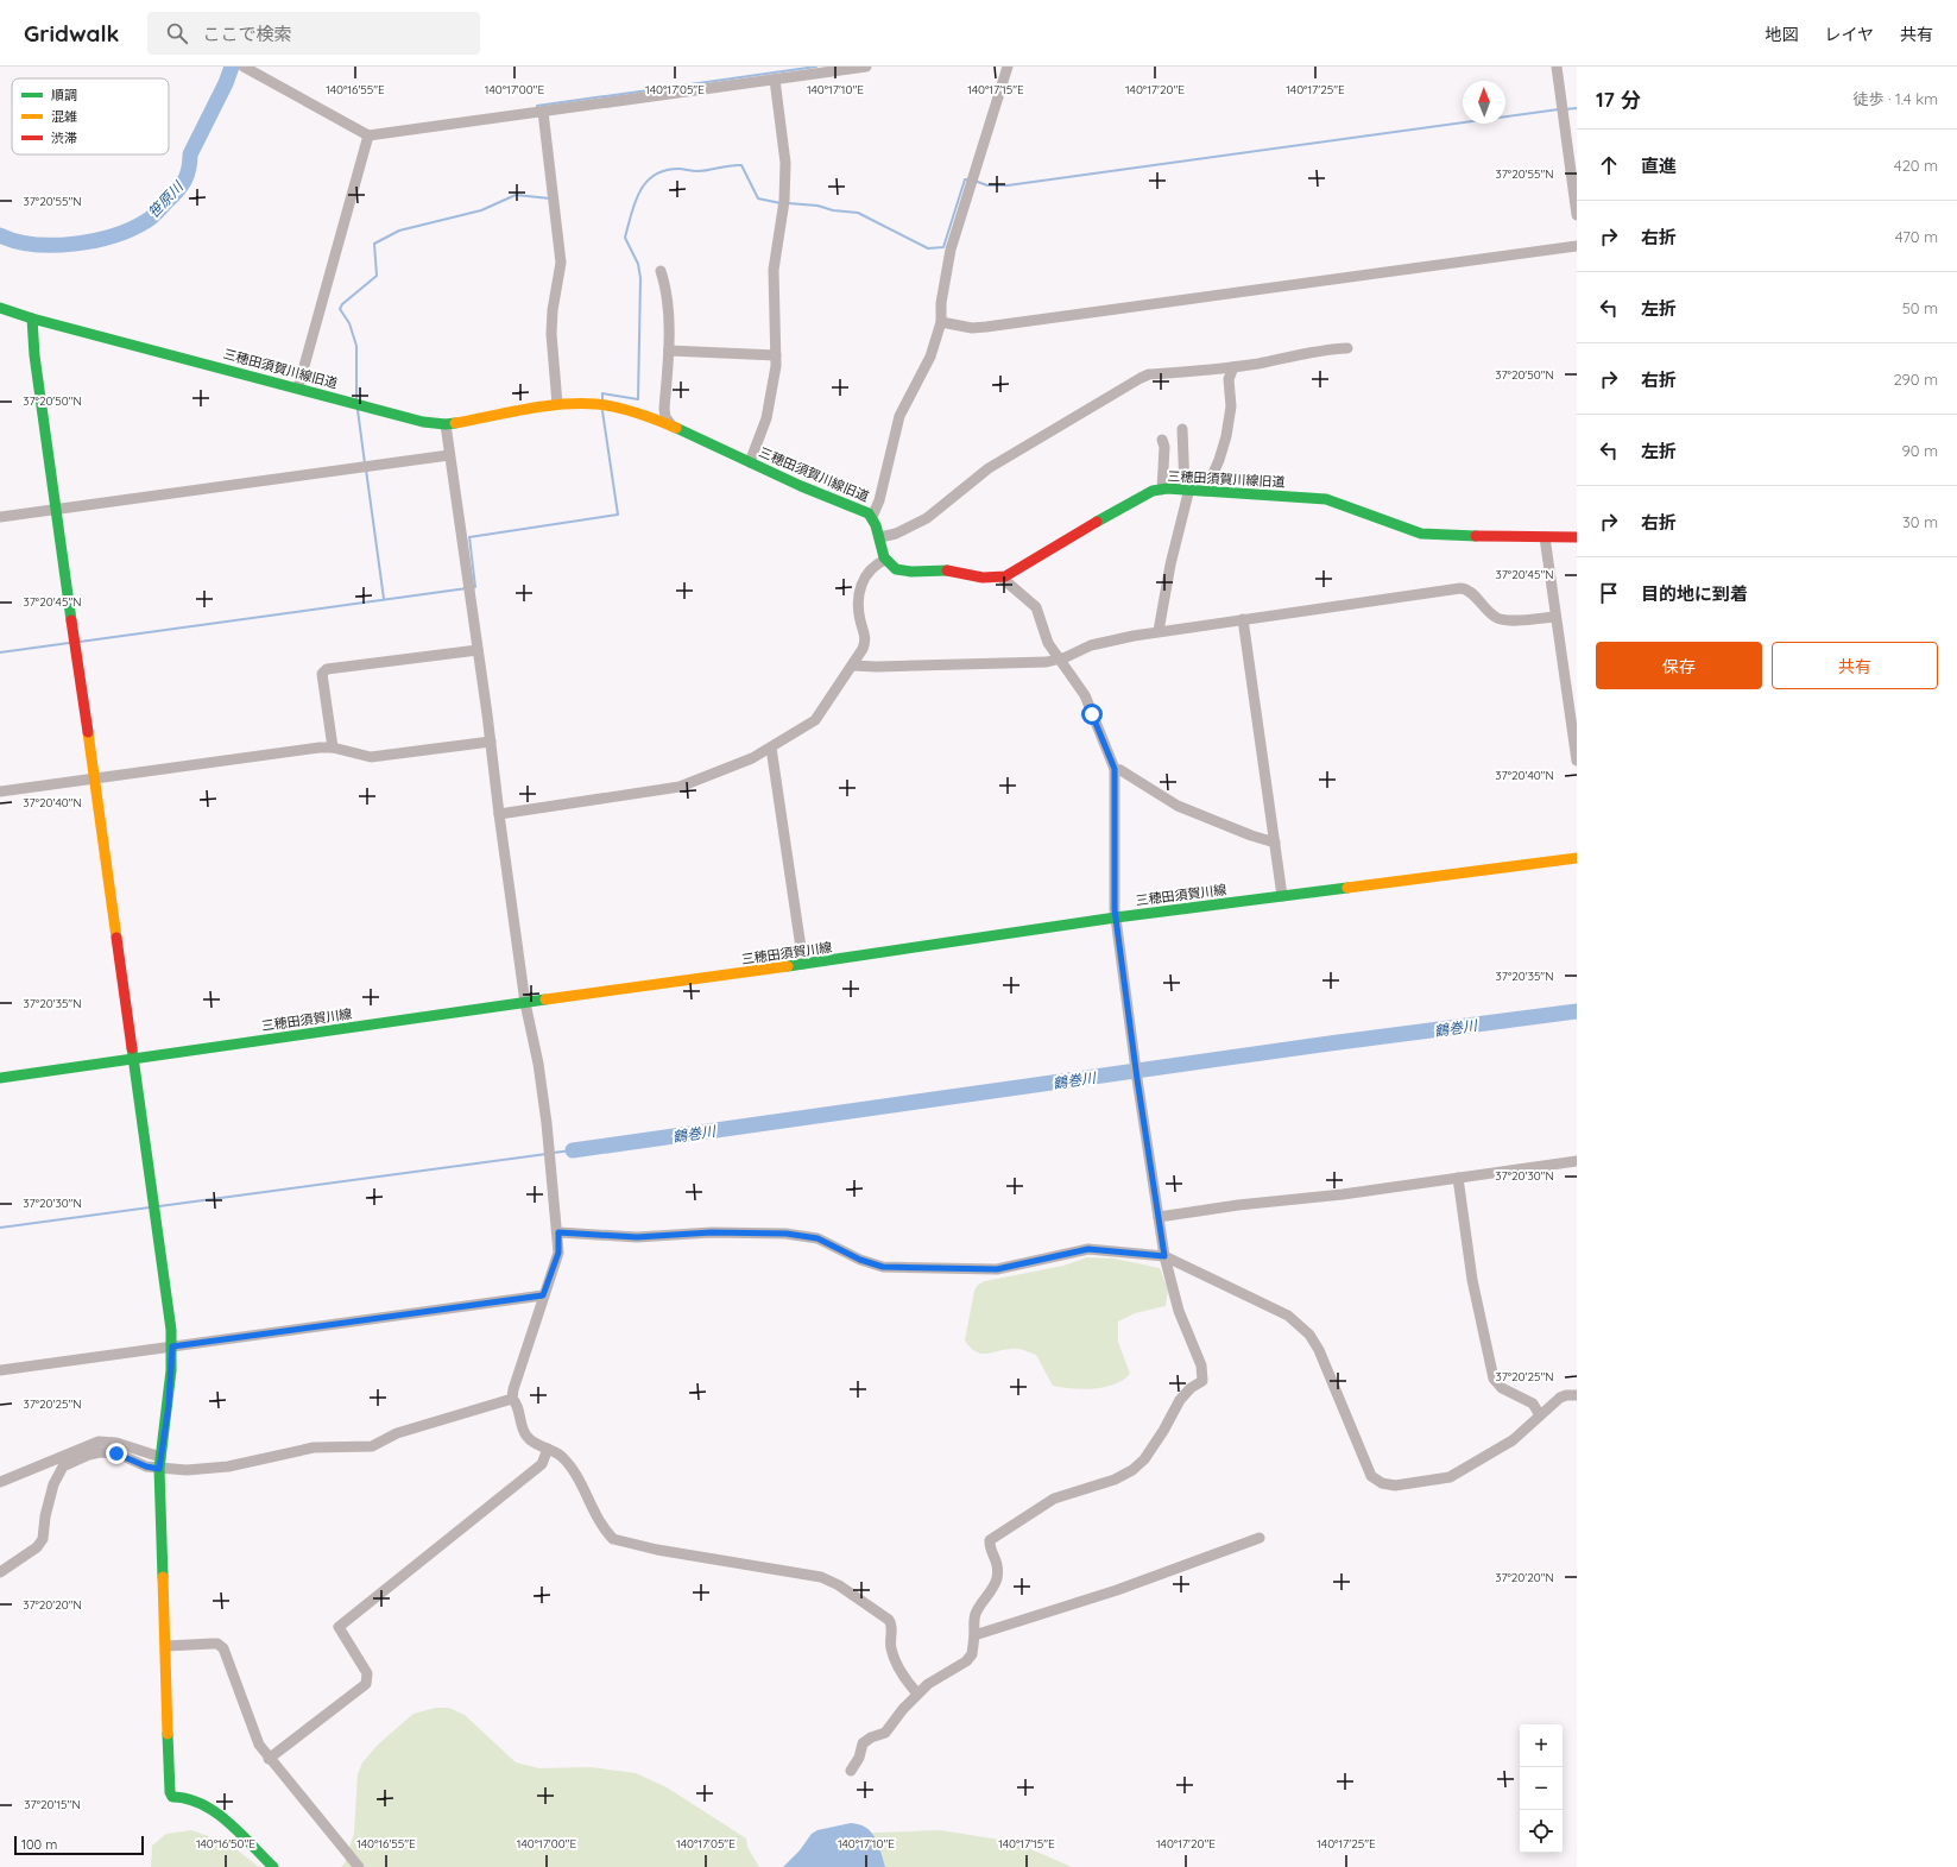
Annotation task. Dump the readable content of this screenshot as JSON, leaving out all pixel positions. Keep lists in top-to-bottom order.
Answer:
{
  "streets": {
    "street": ["三穂田須賀川線旧道", "三穂田須賀川線"]
  },
  "water": ["笹原川", "鶴巻川"],
  "legend": ["順調", "混雑", "渋滞"],
  "scale_bar": "100 m",
  "north": "top",
  "page": {
    "header": "Gridwalk",
    "search": "ここで検索",
    "nav": ["地図", "レイヤ", "共有"],
    "heading": ["17 分", "徒歩 · 1.4 km"],
    "list": [
      ["直進", "420 m"],
      ["右折", "470 m"],
      ["左折", "50 m"],
      ["右折", "290 m"],
      ["左折", "90 m"],
      ["右折", "30 m"],
      "目的地に到着"
    ],
    "buttons": ["保存", "共有"],
    "map_buttons": ["+", "−"],
    "scale": "100 m"
  },
  "coordinates": [
    "140°16'55\"E",
    "140°17'00\"E",
    "140°17'05\"E",
    "140°17'10\"E",
    "140°17'15\"E",
    "140°17'20\"E",
    "140°17'25\"E",
    "37°20'55\"N",
    "37°20'50\"N",
    "37°20'45\"N",
    "37°20'40\"N",
    "37°20'35\"N",
    "37°20'30\"N",
    "37°20'25\"N",
    "37°20'20\"N",
    "37°20'15\"N",
    "140°16'50\"E"
  ]
}
